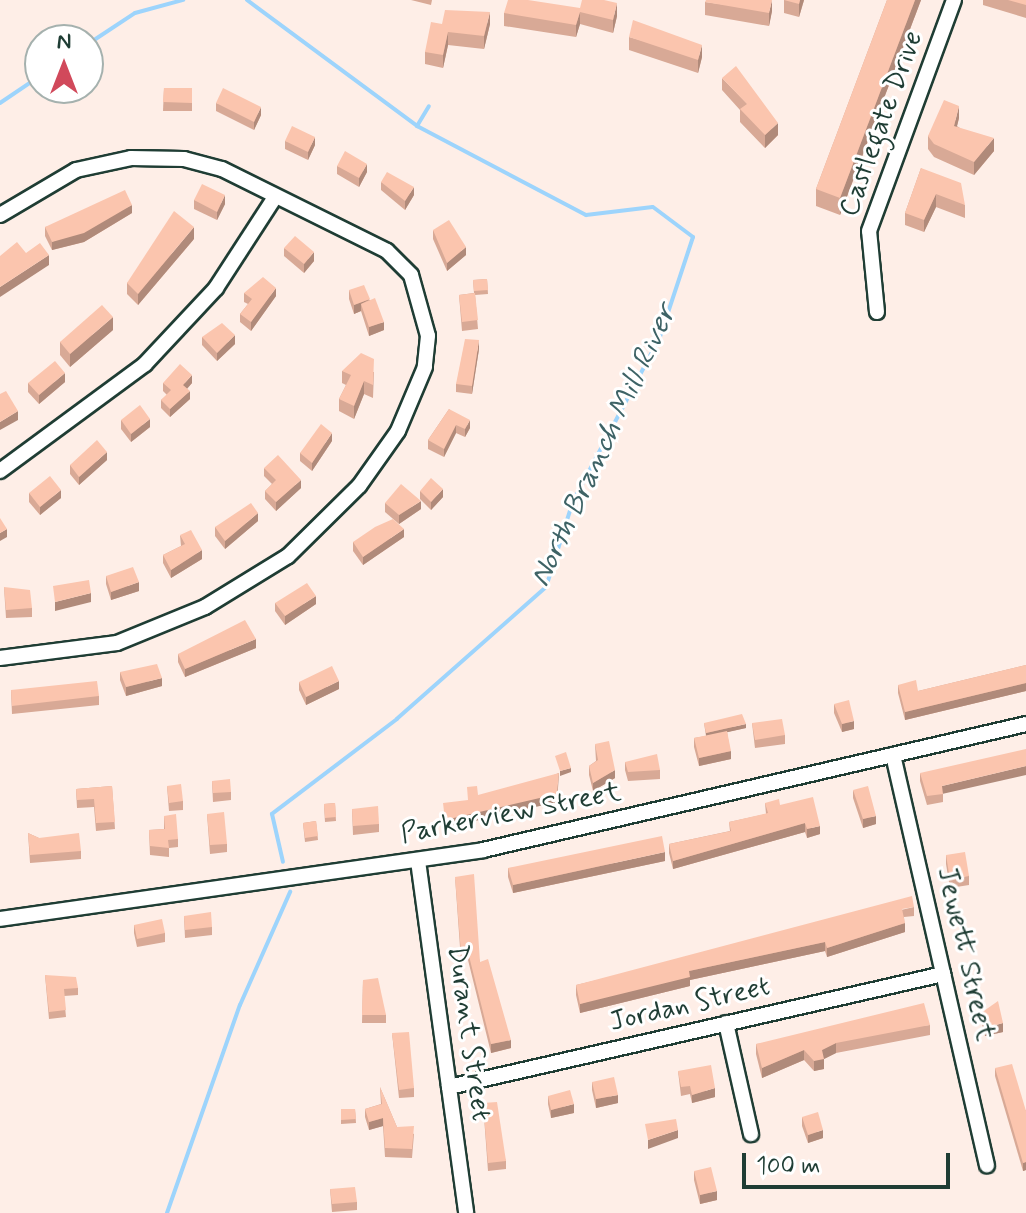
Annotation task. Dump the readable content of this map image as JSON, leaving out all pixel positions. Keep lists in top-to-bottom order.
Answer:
{
  "streets": {
    "street": [
      "Castlegate Drive",
      "Parkerview Street",
      "Jewett Street",
      "Jordan Street",
      "Durant Street"
    ]
  },
  "crossings": [
    ["Parkerview Street", "Jewett Street"],
    ["Parkerview Street", "Durant Street"],
    ["Jewett Street", "Jordan Street"],
    ["Jordan Street", "Durant Street"]
  ],
  "water": ["North Branch Mill River"],
  "scale_bar": "100 m",
  "north": "top"
}
